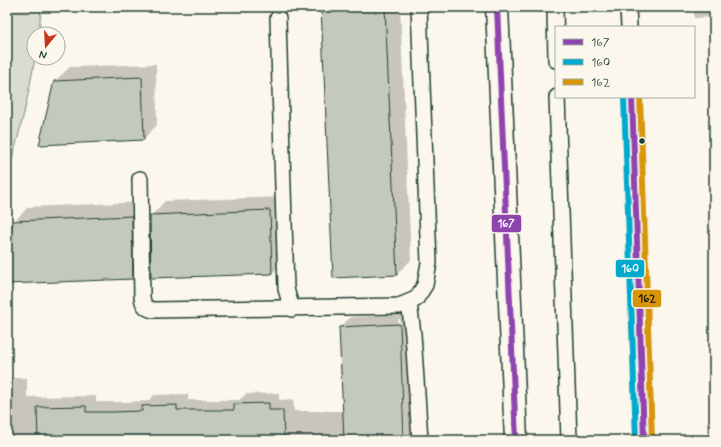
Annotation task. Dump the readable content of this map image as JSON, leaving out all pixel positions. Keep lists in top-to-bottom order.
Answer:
{
  "lines": ["transit line 167", "transit line 160", "transit line 162"],
  "legend": ["167", "160", "162"],
  "north": "bottom"
}
